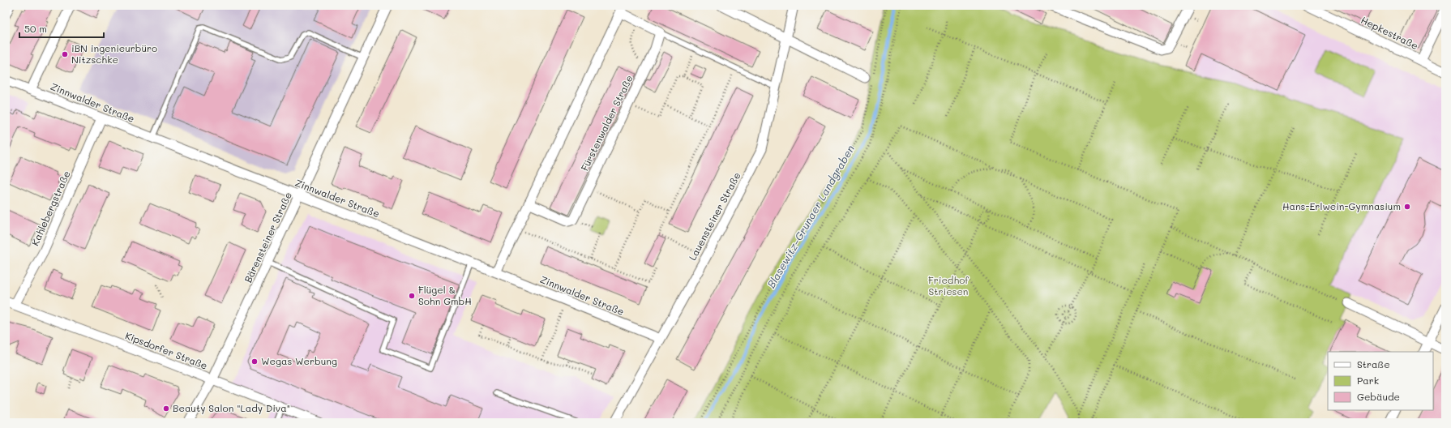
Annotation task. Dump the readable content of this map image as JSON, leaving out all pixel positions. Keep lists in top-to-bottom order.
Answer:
{
  "streets": {
    "street": [
      "Hepkestraße",
      "Zinnwalder Straße",
      "Fürstenwalder Straße",
      "Kahlebergstraße",
      "Lauensteiner Straße",
      "Bärensteiner Straße",
      "Kipsdorfer Straße"
    ]
  },
  "crossings": [
    ["Zinnwalder Straße", "Kahlebergstraße"],
    ["Zinnwalder Straße", "Lauensteiner Straße"],
    ["Zinnwalder Straße", "Bärensteiner Straße"],
    ["Kahlebergstraße", "Kipsdorfer Straße"],
    ["Bärensteiner Straße", "Kipsdorfer Straße"]
  ],
  "water": ["Blasewitz‐Grunaer Landgraben"],
  "parks": ["Friedhof Striesen"],
  "places": [
    "iBN ingenieurbüro Nitzschke",
    "Hans-Erlwein-Gymnasium",
    "Flügel & Sohn GmbH",
    "Wegas Werbung",
    "Beauty Salon \"Lady Diva\""
  ],
  "legend": ["Straße", "Park", "Gebäude"],
  "scale_bar": "50 m"
}
